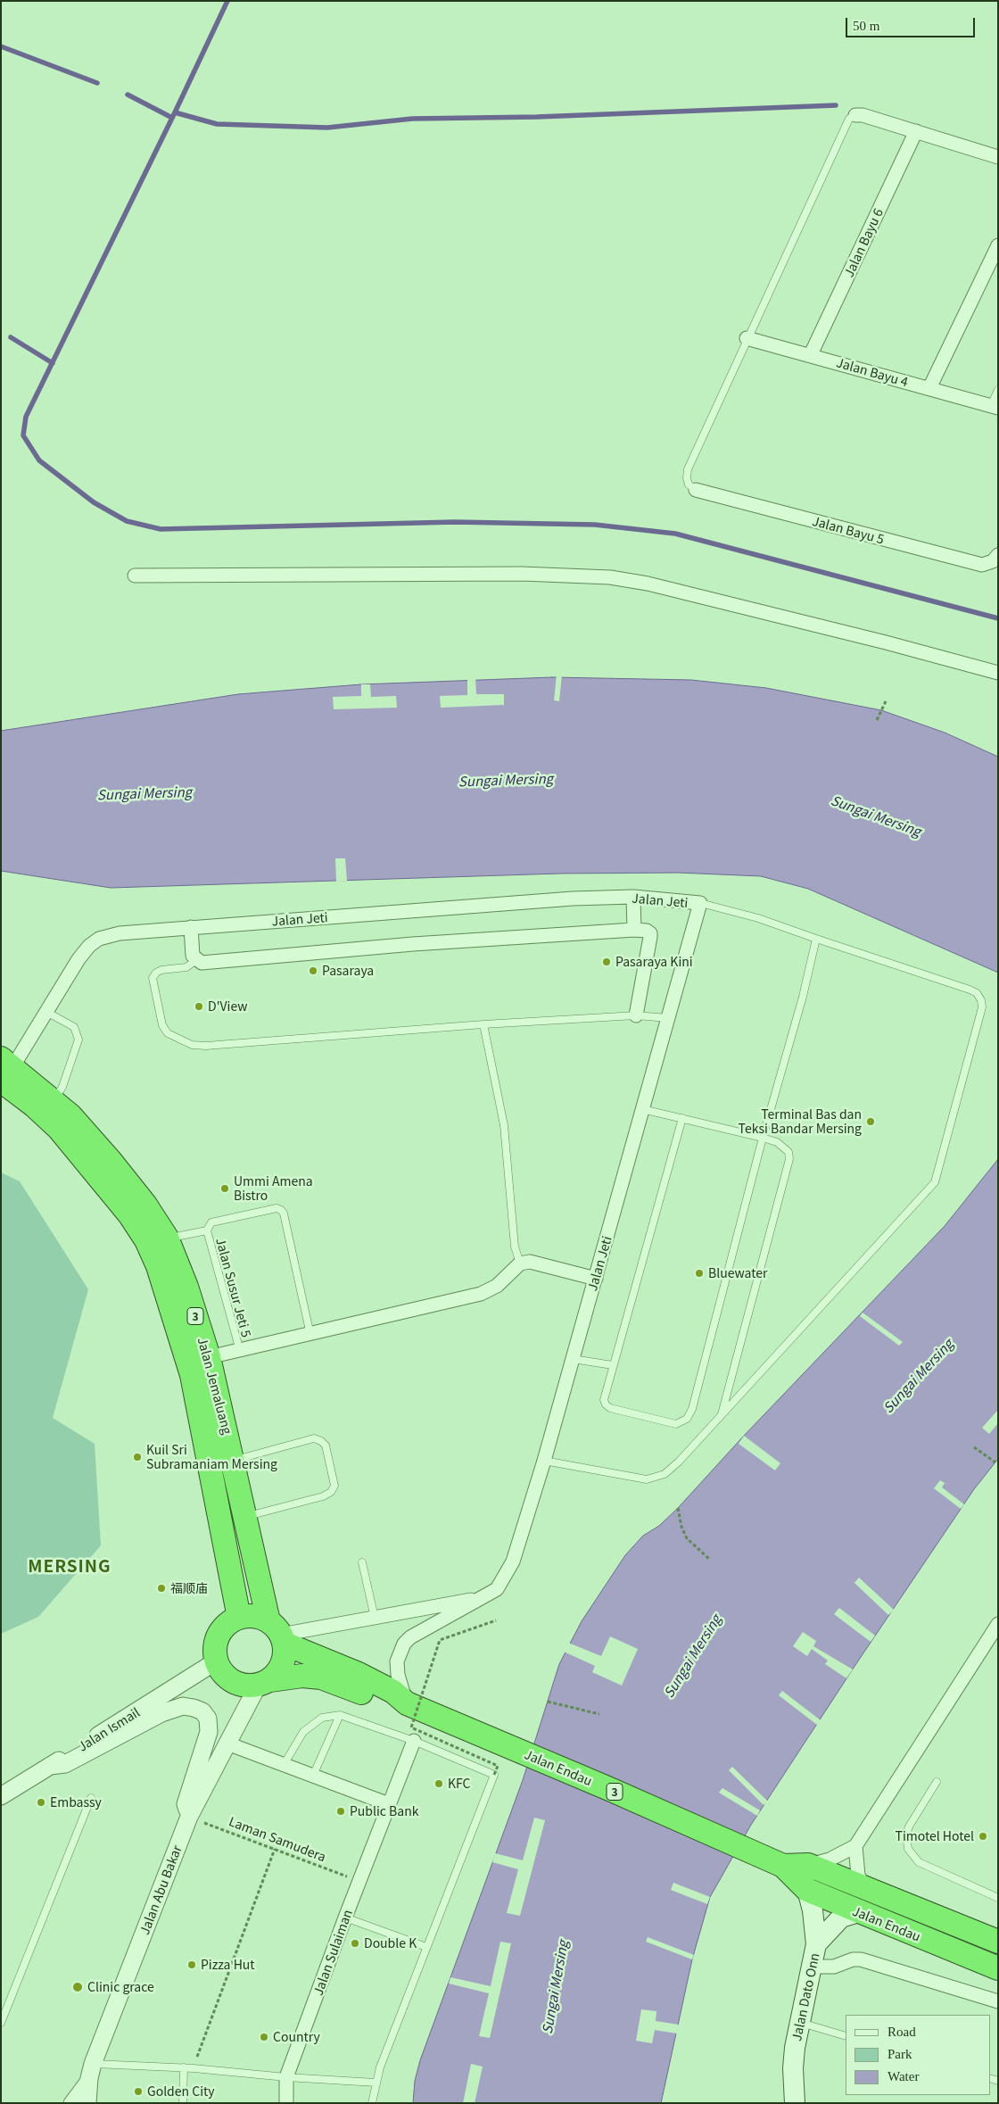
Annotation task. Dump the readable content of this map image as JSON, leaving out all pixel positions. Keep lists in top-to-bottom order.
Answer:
{
  "streets": {
    "highway": ["3", "Jalan Jemaluang", "Jalan Endau"],
    "main road": ["Jalan Dato Onn"],
    "street": [
      "Jalan Bayu 6",
      "Jalan Bayu 4",
      "Jalan Bayu 5",
      "Jalan Jeti",
      "Jalan Ismail",
      "Jalan Abu Bakar",
      "Jalan Sulaiman"
    ],
    "lane": ["Jalan Susur Jeti 5"],
    "path": ["Laman Samudera"]
  },
  "crossings": [
    ["Jalan Bayu 6", "Jalan Bayu 4"],
    ["Jalan Jeti", "Jalan Jemaluang"],
    ["Jalan Jeti", "Jalan Endau"],
    ["3", "Jalan Jemaluang"],
    ["3", "Jalan Ismail"],
    ["3", "Jalan Endau"],
    ["3", "Jalan Abu Bakar"],
    ["Jalan Jemaluang", "Jalan Ismail"],
    ["Jalan Jemaluang", "Jalan Endau"],
    ["Jalan Jemaluang", "Jalan Abu Bakar"],
    ["Jalan Ismail", "Jalan Endau"],
    ["Jalan Ismail", "Jalan Abu Bakar"],
    ["Jalan Endau", "Jalan Abu Bakar"],
    ["Jalan Endau", "Jalan Dato Onn"],
    ["Laman Samudera", "Jalan Abu Bakar"],
    ["Laman Samudera", "Jalan Sulaiman"]
  ],
  "districts": ["MERSING"],
  "water": ["Sungai Mersing"],
  "places": [
    "Pasaraya Kini",
    "Pasaraya",
    "D'View",
    "Terminal Bas dan Teksi Bandar Mersing",
    "Ummi Amena Bistro",
    "Bluewater",
    "Kuil Sri Subramaniam Mersing",
    "福顺庙",
    "KFC",
    "Embassy",
    "Public Bank",
    "Timotel Hotel",
    "Double K",
    "Pizza Hut",
    "Clinic grace",
    "Country",
    "Golden City"
  ],
  "legend": ["Road", "Park", "Water"],
  "scale_bar": "50 m"
}
